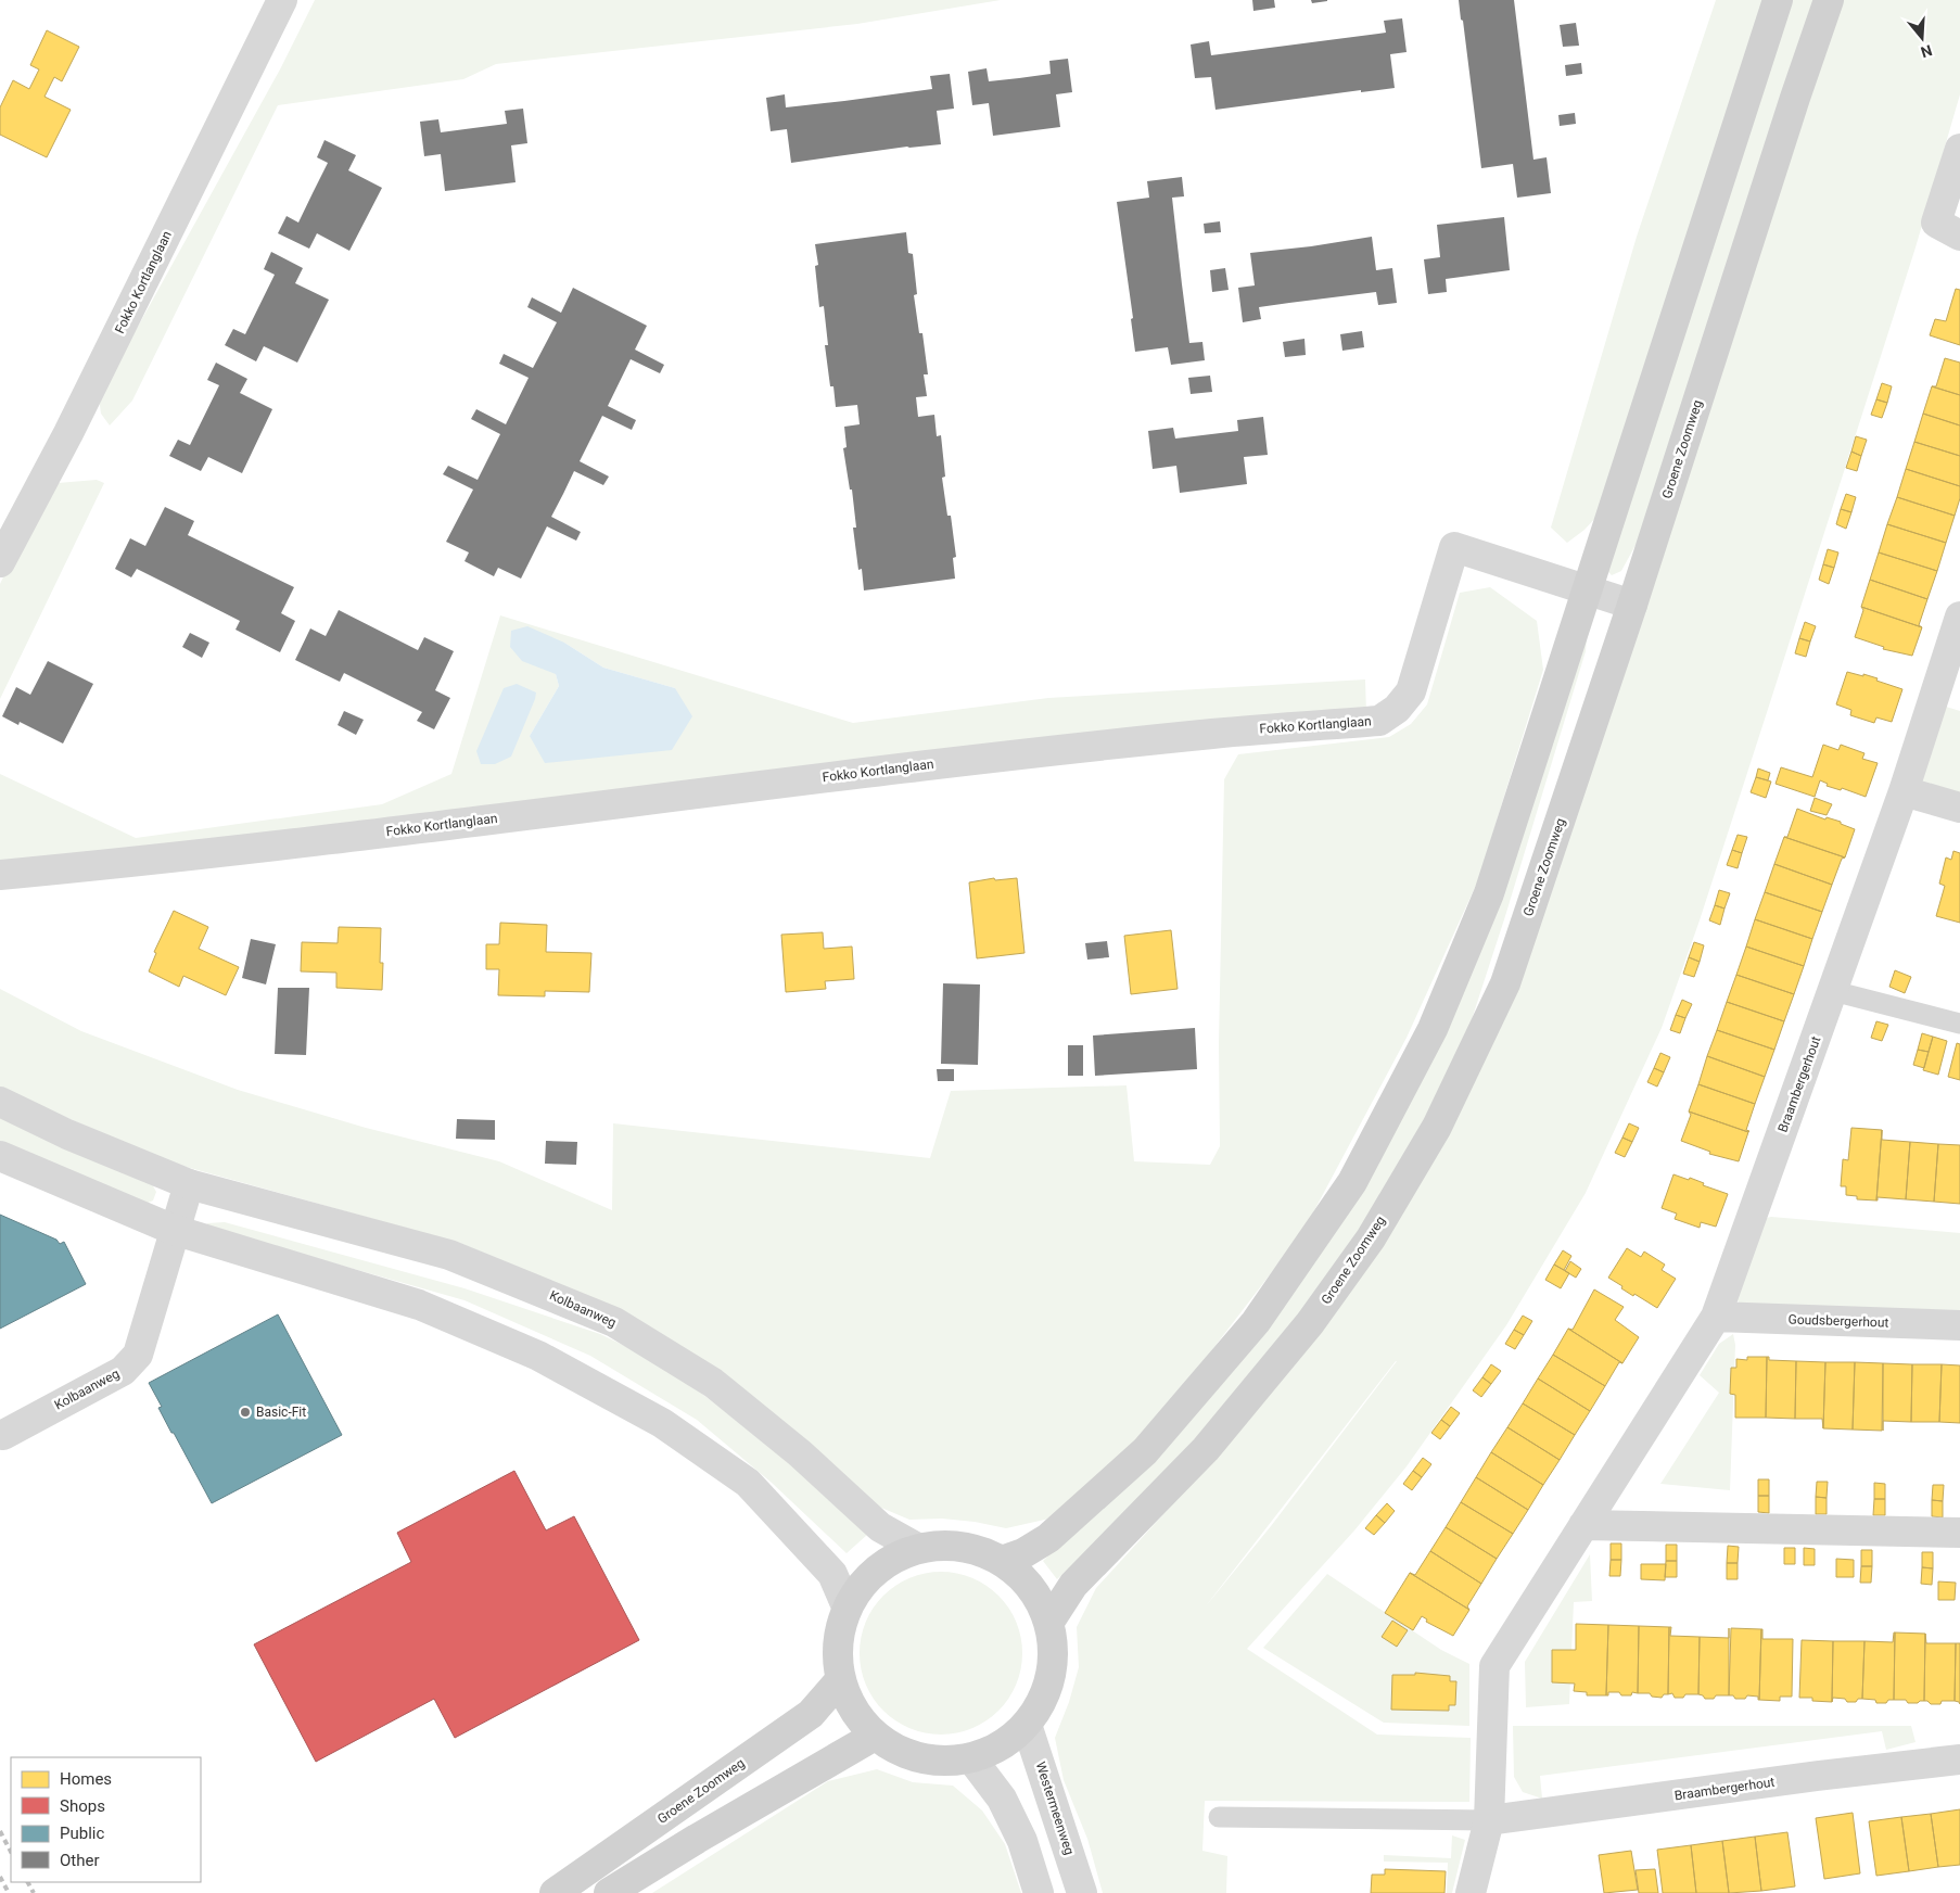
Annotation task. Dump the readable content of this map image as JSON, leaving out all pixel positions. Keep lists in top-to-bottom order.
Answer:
{
  "streets": {
    "main road": ["Groene Zoomweg"],
    "street": [
      "Fokko Kortlanglaan",
      "Braambergerhout",
      "Kolbaanweg",
      "Goudsbergerhout",
      "Westermeenweg"
    ]
  },
  "crossings": [
    ["Fokko Kortlanglaan", "Groene Zoomweg"],
    ["Braambergerhout", "Goudsbergerhout"]
  ],
  "places": ["Basic-Fit"],
  "legend": [
    "Homes",
    "Shops",
    "Public",
    "Other"
  ],
  "north": "bottom"
}
